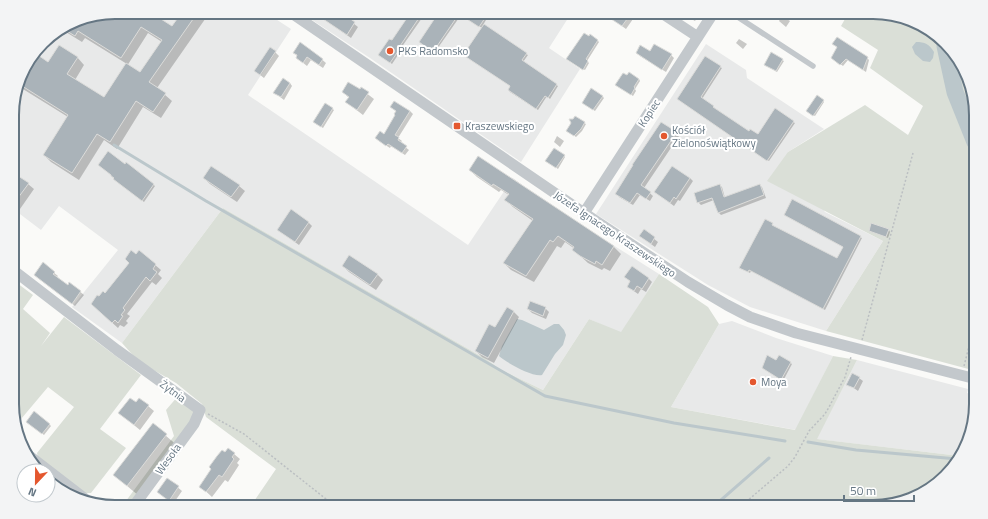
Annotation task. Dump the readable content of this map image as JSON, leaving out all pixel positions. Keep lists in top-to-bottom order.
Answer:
{
  "streets": {
    "street": [
      "Kopiec",
      "Józefa Ignacego Kraszewskiego",
      "Żytnia",
      "Wesoła"
    ]
  },
  "crossings": [
    ["Kopiec", "Józefa Ignacego Kraszewskiego"],
    ["Żytnia", "Wesoła"]
  ],
  "places": {
    "other": ["PKS Radomsko", "Kościół Zielonoświątkowy", "Moya"],
    "transit": ["Kraszewskiego"]
  },
  "scale_bar": "50 m",
  "north": "bottom"
}
